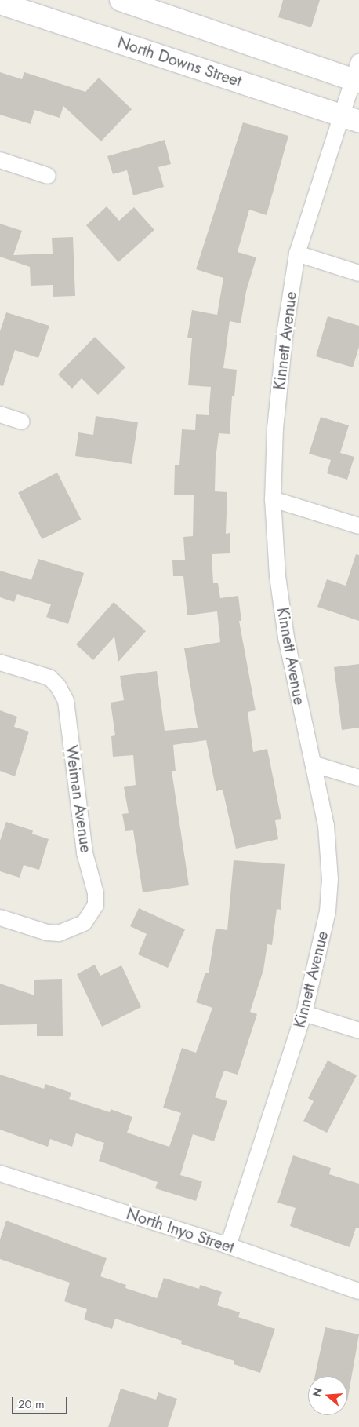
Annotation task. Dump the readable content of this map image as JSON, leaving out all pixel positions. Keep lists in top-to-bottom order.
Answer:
{
  "streets": {
    "street": [
      "North Downs Street",
      "Kinnett Avenue",
      "Weiman Avenue",
      "North Inyo Street"
    ]
  },
  "crossings": [
    ["North Downs Street", "Kinnett Avenue"],
    ["Kinnett Avenue", "North Inyo Street"]
  ],
  "scale_bar": "20 m",
  "north": "left"
}
